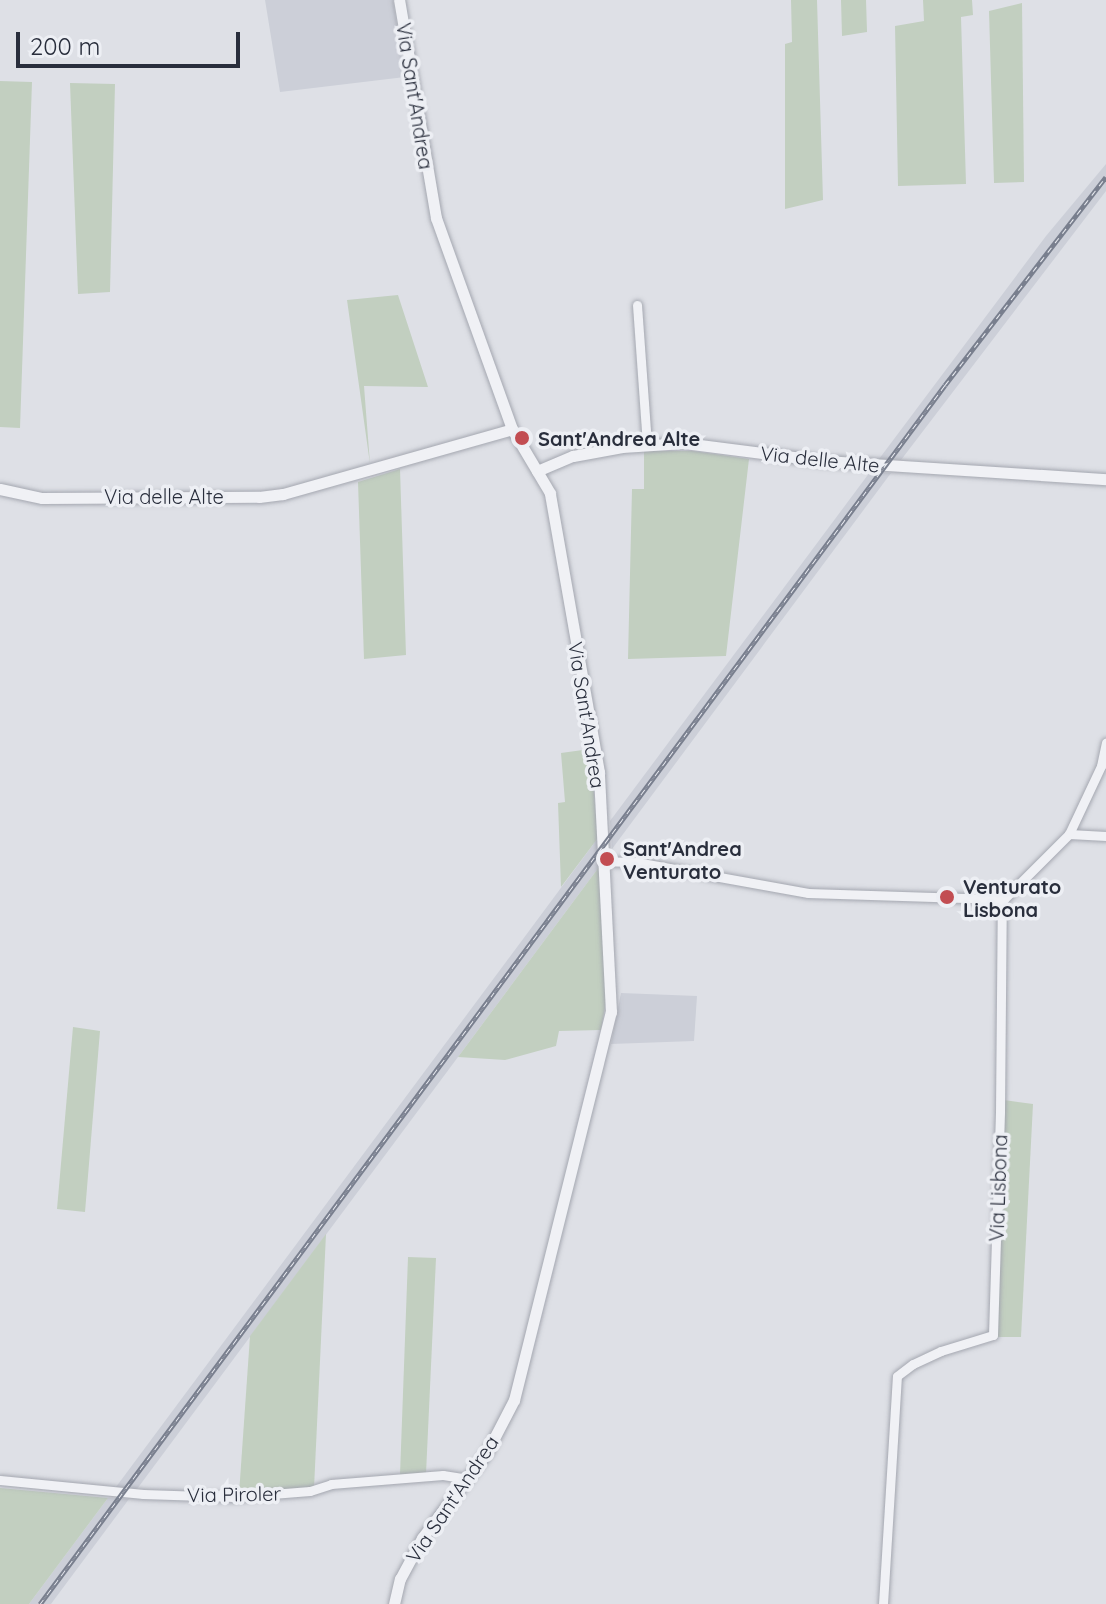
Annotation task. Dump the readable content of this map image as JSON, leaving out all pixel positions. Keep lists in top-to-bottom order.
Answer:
{
  "streets": {
    "street": [
      "Via Sant'Andrea",
      "Via delle Alte",
      "Via Lisbona",
      "Via Piroler"
    ]
  },
  "crossings": [
    ["Via Sant'Andrea", "Via delle Alte"],
    ["Via Sant'Andrea", "Via Piroler"]
  ],
  "places": ["Sant'Andrea Alte", "Sant'Andrea Venturato", "Venturato Lisbona"],
  "scale_bar": "200 m"
}
